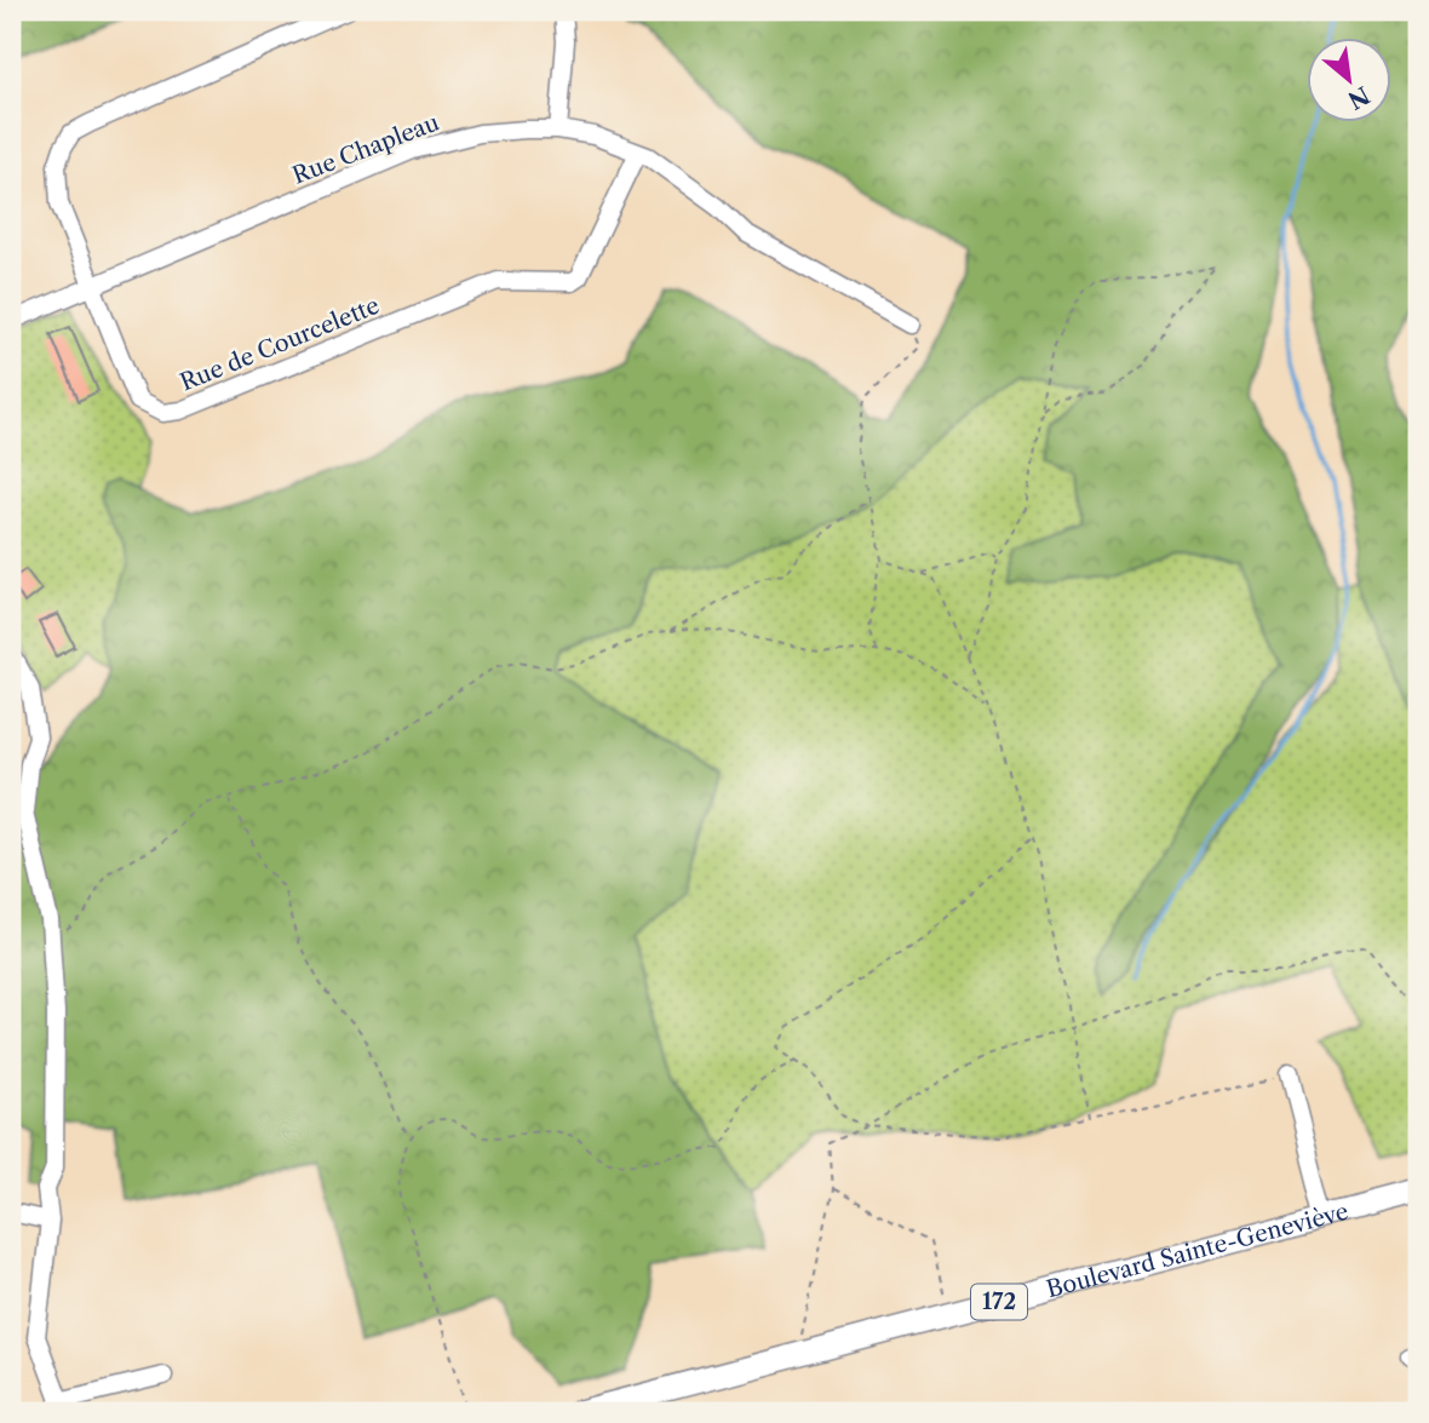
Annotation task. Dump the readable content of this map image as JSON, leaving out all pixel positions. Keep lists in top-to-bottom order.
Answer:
{
  "streets": {
    "main road": ["Boulevard Sainte-Geneviève", "172"],
    "street": ["Rue Chapleau", "Rue de Courcelette"]
  },
  "crossings": [
    ["Rue Chapleau", "Rue de Courcelette"]
  ],
  "north": "bottom right"
}
